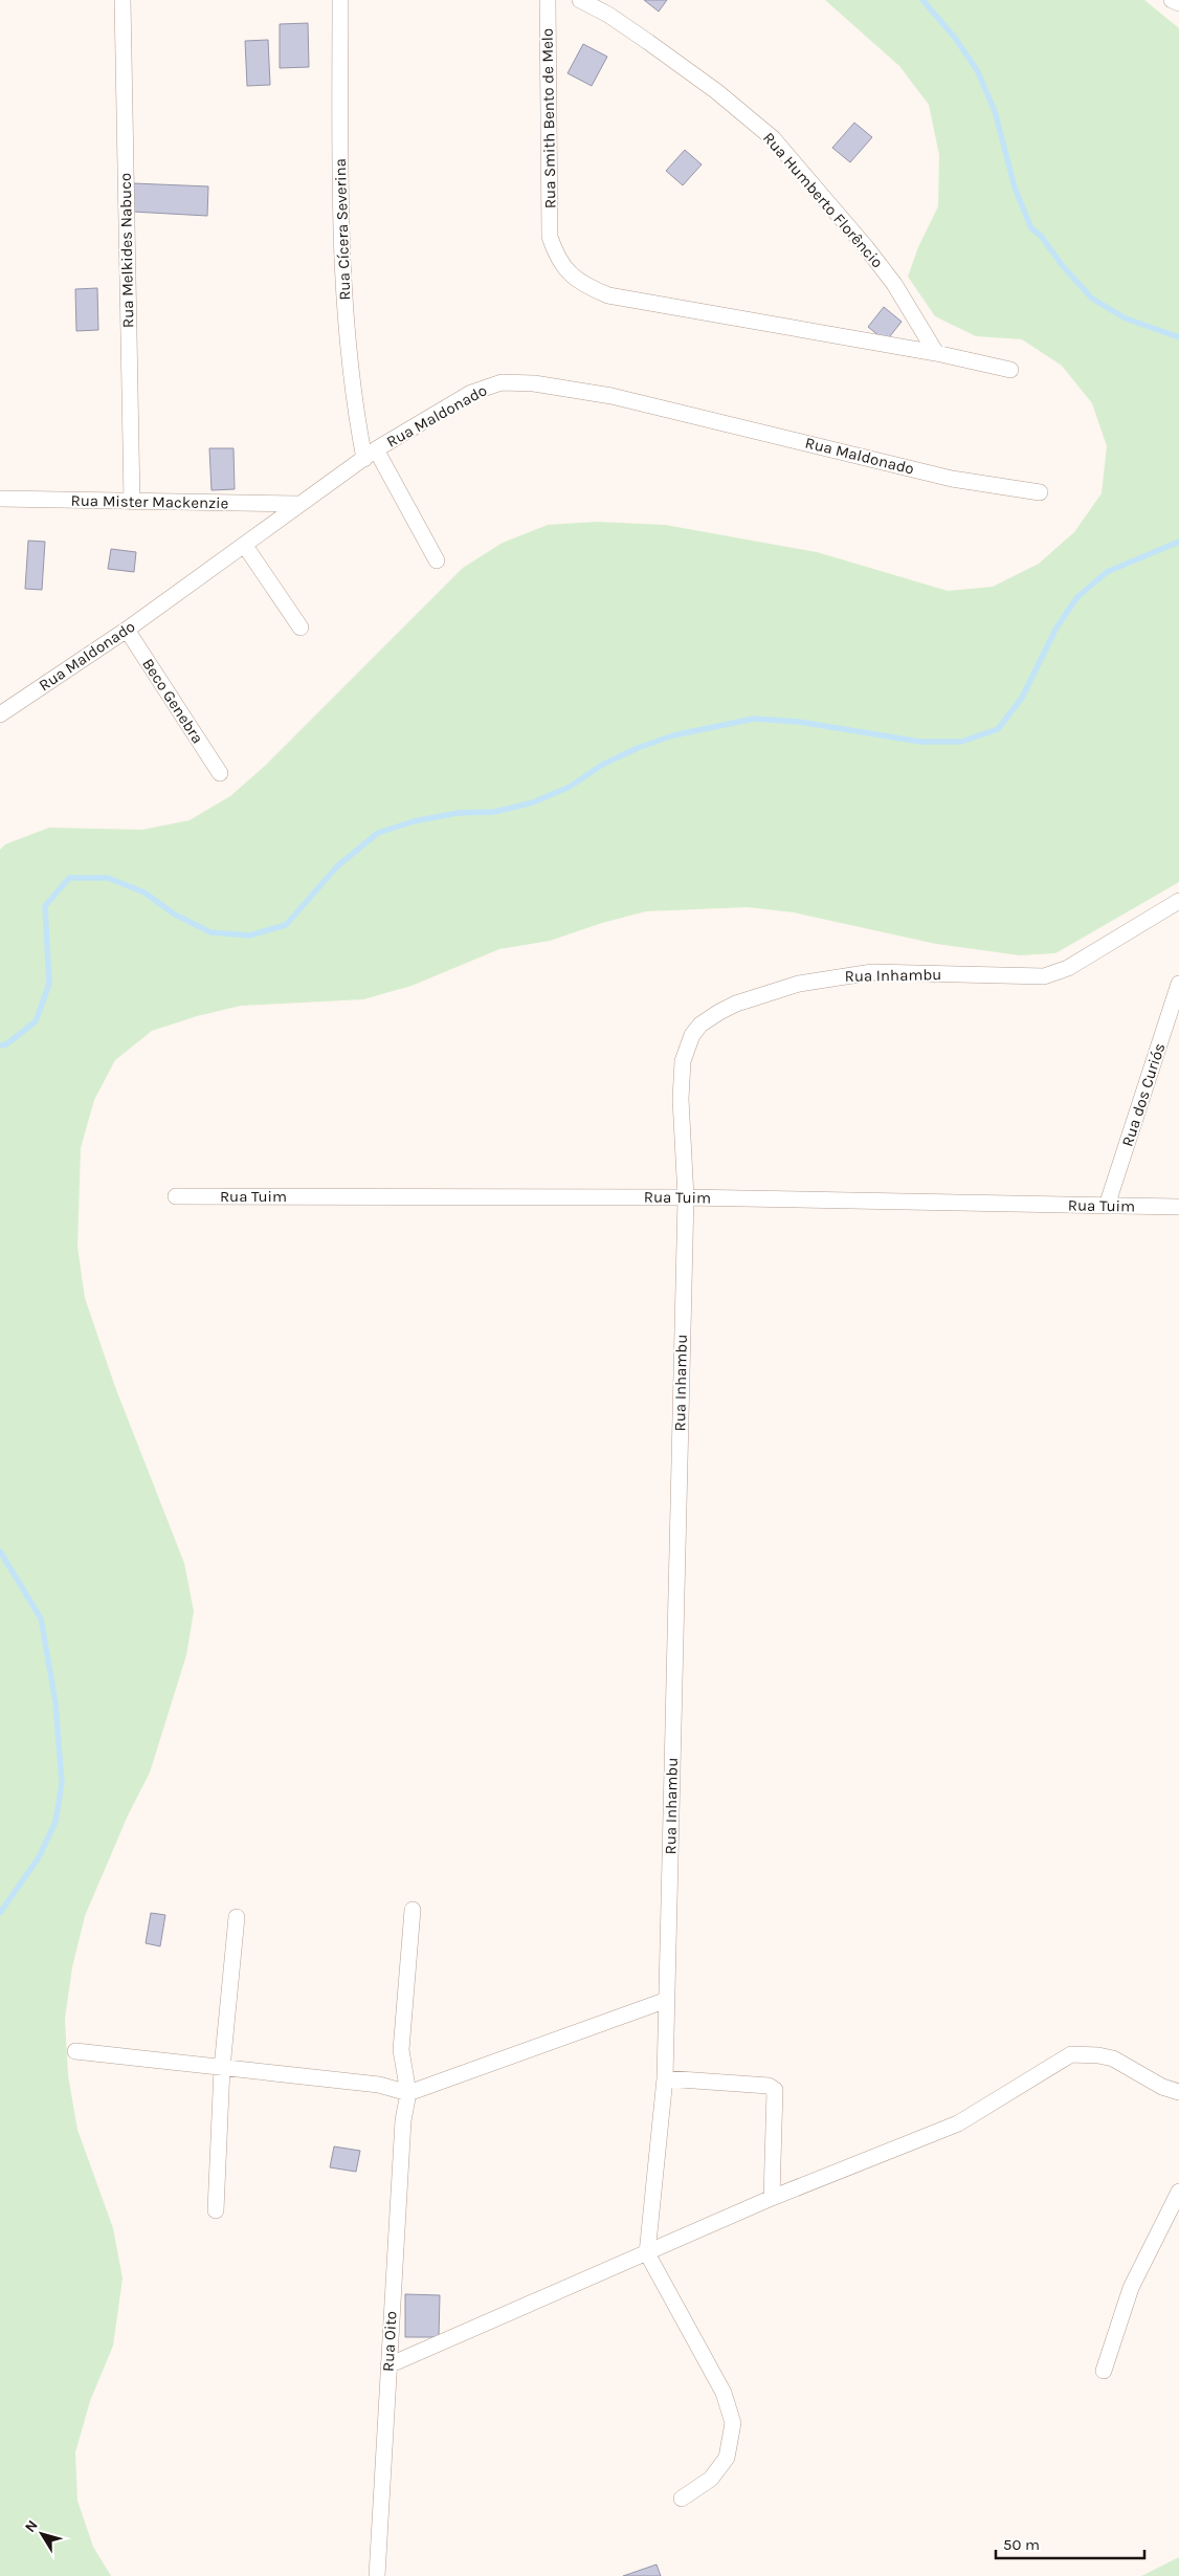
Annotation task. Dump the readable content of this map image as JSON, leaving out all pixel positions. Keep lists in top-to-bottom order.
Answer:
{
  "streets": {
    "street": [
      "Rua Smith Bento de Melo",
      "Rua Humberto Florêncio",
      "Rua Cícera Severina",
      "Rua Melkides Nabuco",
      "Rua Maldonado",
      "Rua Mister Mackenzie",
      "Beco Genebra",
      "Rua Inhambu",
      "Rua dos Curiós",
      "Rua Tuim",
      "Rua Oito"
    ]
  },
  "crossings": [
    ["Rua Smith Bento de Melo", "Rua Humberto Florêncio"],
    ["Rua Cícera Severina", "Rua Maldonado"],
    ["Rua Melkides Nabuco", "Rua Mister Mackenzie"],
    ["Rua Maldonado", "Rua Mister Mackenzie"],
    ["Rua Maldonado", "Beco Genebra"],
    ["Rua Inhambu", "Rua Tuim"],
    ["Rua dos Curiós", "Rua Tuim"]
  ],
  "scale_bar": "50 m",
  "north": "top left"
}
